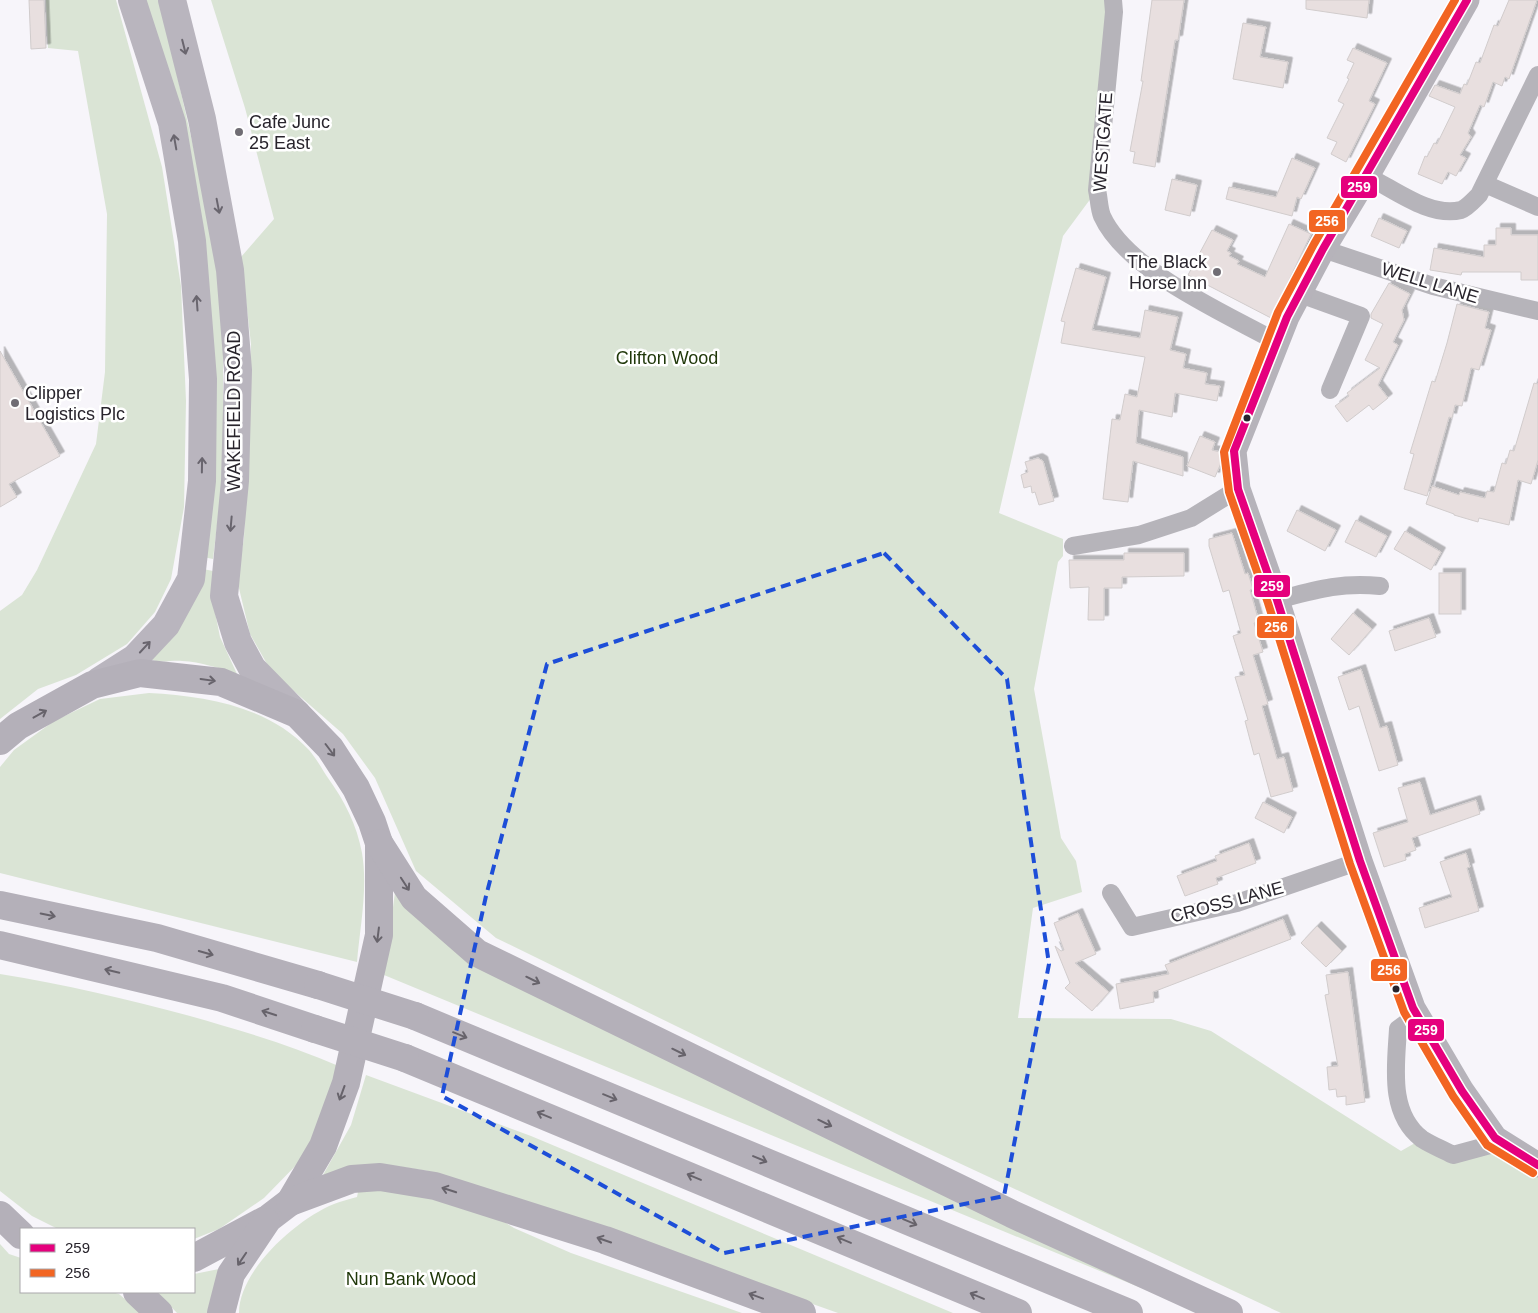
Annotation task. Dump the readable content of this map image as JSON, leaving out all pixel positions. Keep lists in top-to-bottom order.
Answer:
{
  "streets": {
    "main road": ["WAKEFIELD ROAD"],
    "street": ["WESTGATE", "WELL LANE", "CROSS LANE"]
  },
  "parks": ["Clifton Wood", "Nun Bank Wood"],
  "places": ["Cafe Junc 25 East", "The Black Horse Inn", "Clipper Logistics Plc"],
  "lines": ["transit line 259", "transit line 256"],
  "legend": ["259", "256"]
}
